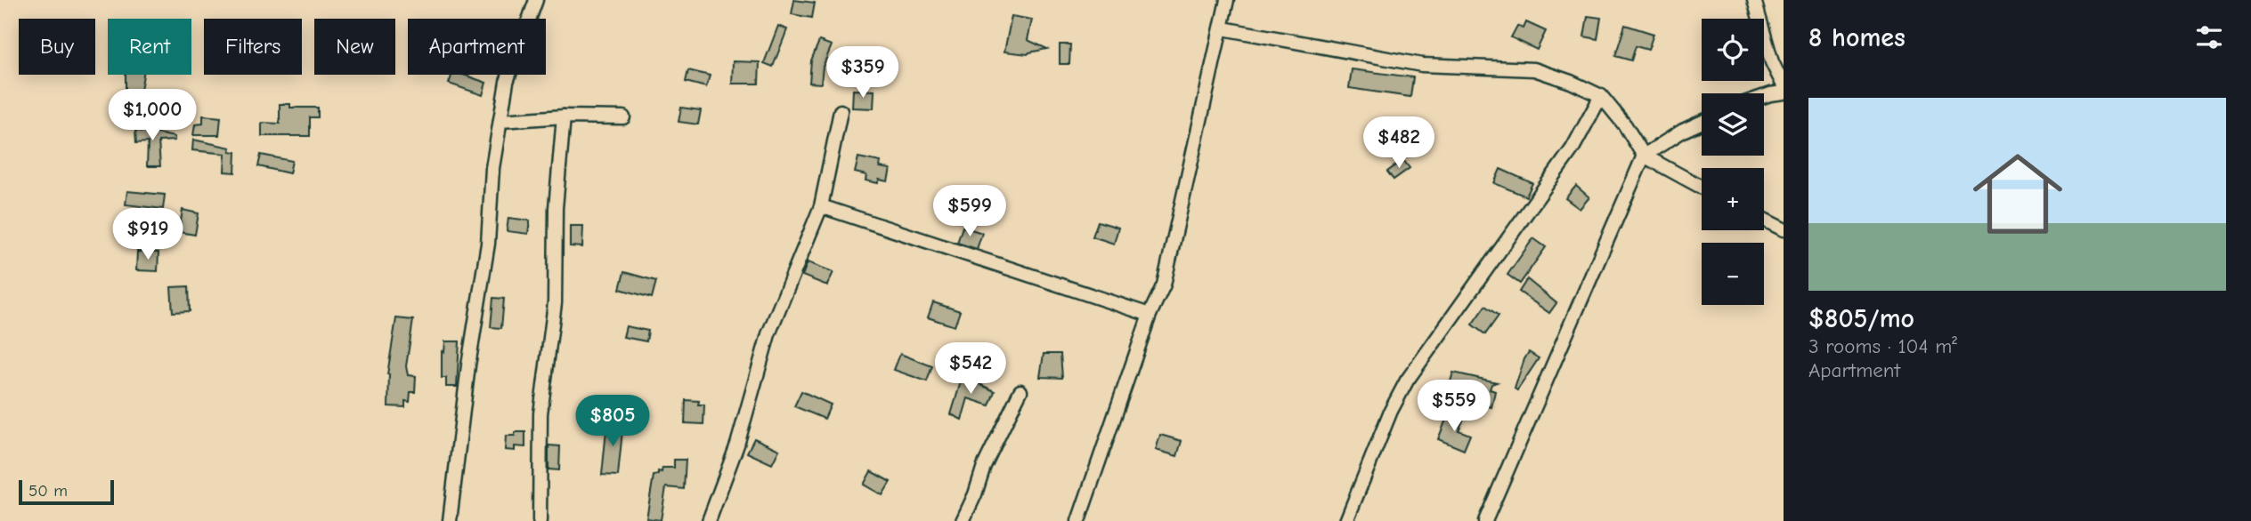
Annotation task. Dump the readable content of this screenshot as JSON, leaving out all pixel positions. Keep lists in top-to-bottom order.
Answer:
{
  "scale_bar": "50 m",
  "page": {
    "heading": "8 homes",
    "map_buttons": ["+", "−"],
    "chip": [
      "Buy",
      "Rent",
      "Filters",
      "New",
      "Apartment"
    ],
    "price": [
      "$359",
      "$1,000",
      "$482",
      "$599",
      "$919",
      "$542",
      "$559",
      "$805"
    ],
    "list": [
      {
        "name": "$805/mo",
        "note": "3 rooms · 104 m² · Apartment"
      }
    ],
    "scale": "50 m"
  }
}
